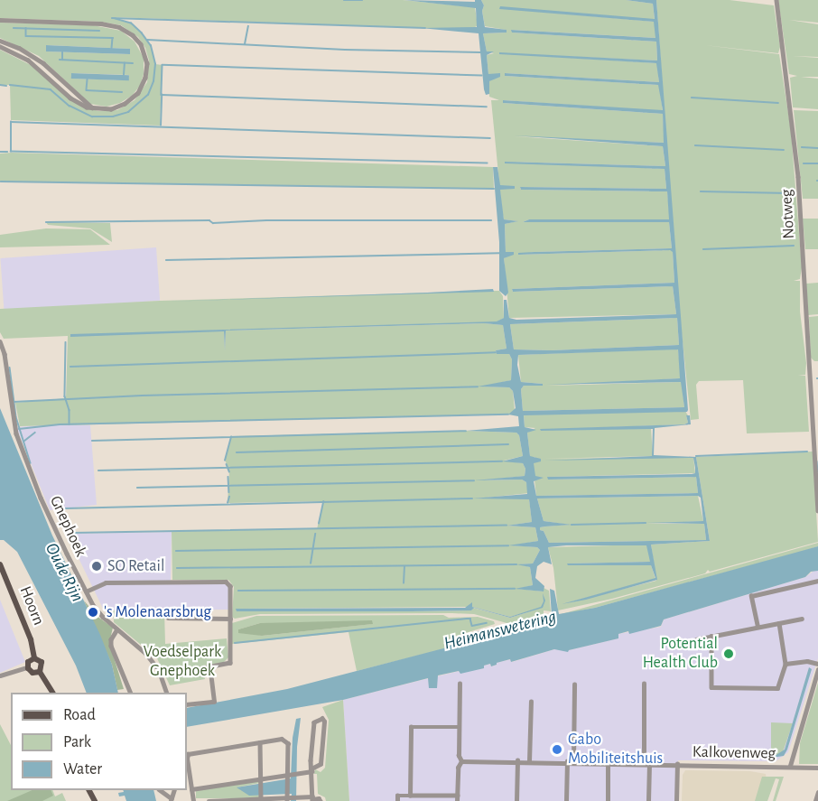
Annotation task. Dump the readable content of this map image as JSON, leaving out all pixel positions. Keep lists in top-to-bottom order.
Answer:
{
  "streets": {
    "main road": ["Hoorn"],
    "street": ["Notweg", "Gnephoek", "Kalkovenweg"]
  },
  "water": ["Oude Rijn", "Heimanswetering"],
  "parks": ["Voedselpark Gnephoek"],
  "places": [
    "SO Retail",
    "'s Molenaarsbrug",
    "Potential Health Club",
    "Gabo Mobiliteitshuis"
  ],
  "legend": ["Road", "Park", "Water"]
}
